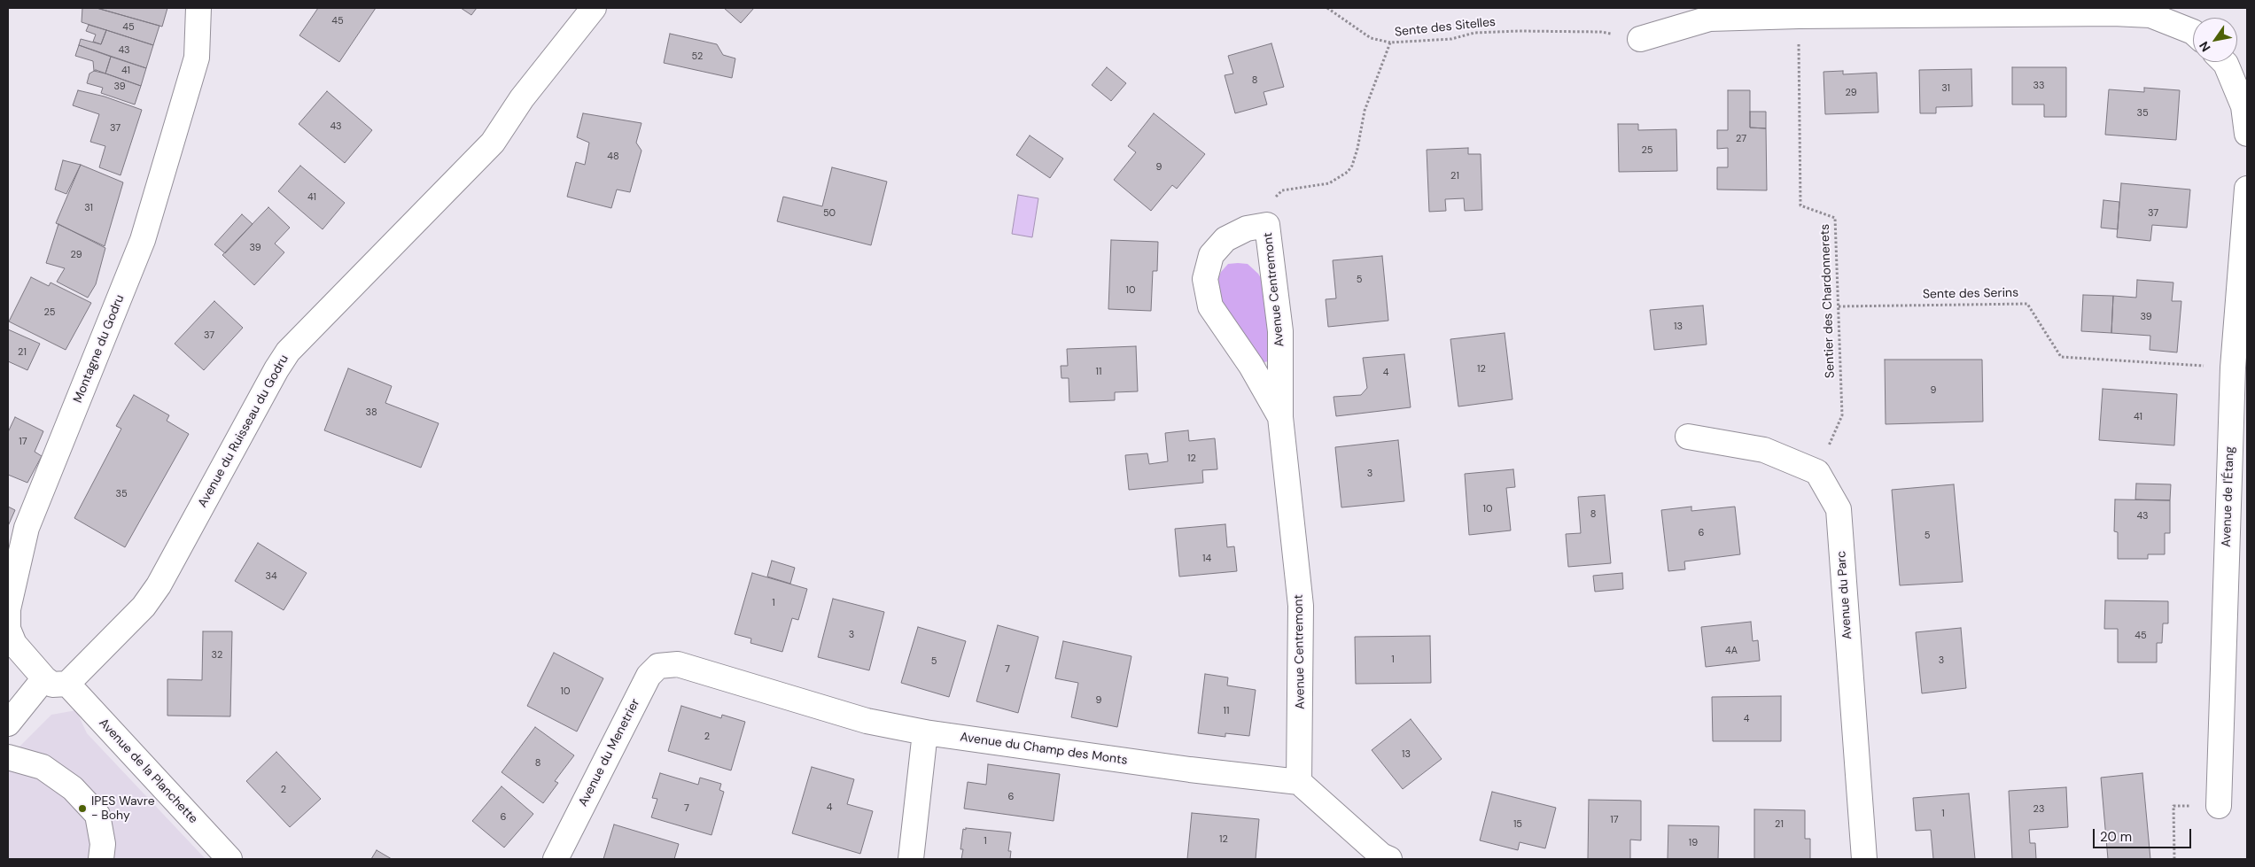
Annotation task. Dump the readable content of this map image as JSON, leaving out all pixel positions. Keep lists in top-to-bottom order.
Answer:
{
  "streets": {
    "street": [
      "Avenue Centremont",
      "Montagne du Godru",
      "Avenue du Ruisseau du Godru",
      "Avenue de l'Étang",
      "Avenue du Parc",
      "Avenue du Champ des Monts",
      "Avenue du Menetrier",
      "Avenue de la Planchette"
    ],
    "path": ["Sente des Sitelles", "Sente des Serins", "Sentier des Chardonnerets"]
  },
  "crossings": [
    ["Sente des Sitelles", "Avenue Centremont"],
    ["Avenue Centremont", "Avenue du Champ des Monts"],
    ["Sente des Serins", "Sentier des Chardonnerets"],
    ["Sente des Serins", "Avenue de l'Étang"],
    ["Sentier des Chardonnerets", "Avenue du Parc"],
    ["Montagne du Godru", "Avenue du Ruisseau du Godru"],
    ["Montagne du Godru", "Avenue de la Planchette"],
    ["Avenue du Ruisseau du Godru", "Avenue de la Planchette"],
    ["Avenue du Champ des Monts", "Avenue du Menetrier"]
  ],
  "places": ["IPES Wavre - Bohy"],
  "house_numbers": [
    "45",
    "45",
    "43",
    "52",
    "41",
    "8",
    "33",
    "39",
    "31",
    "29",
    "35",
    "43",
    "37",
    "27",
    "25",
    "48",
    "9",
    "21",
    "41",
    "31",
    "50",
    "37",
    "39",
    "29",
    "5",
    "10",
    "25",
    "39",
    "13",
    "37",
    "21",
    "12",
    "11",
    "4",
    "9",
    "38",
    "41",
    "17",
    "12",
    "3",
    "35",
    "10",
    "8",
    "43",
    "6",
    "5",
    "14",
    "34",
    "1",
    "3",
    "45",
    "4A",
    "32",
    "1",
    "3",
    "5",
    "7",
    "10",
    "9",
    "11",
    "4",
    "2",
    "13",
    "8",
    "2",
    "6",
    "4",
    "7",
    "23",
    "1",
    "6",
    "17",
    "15",
    "21",
    "12",
    "1",
    "19"
  ],
  "scale_bar": "20 m",
  "north": "bottom left"
}
